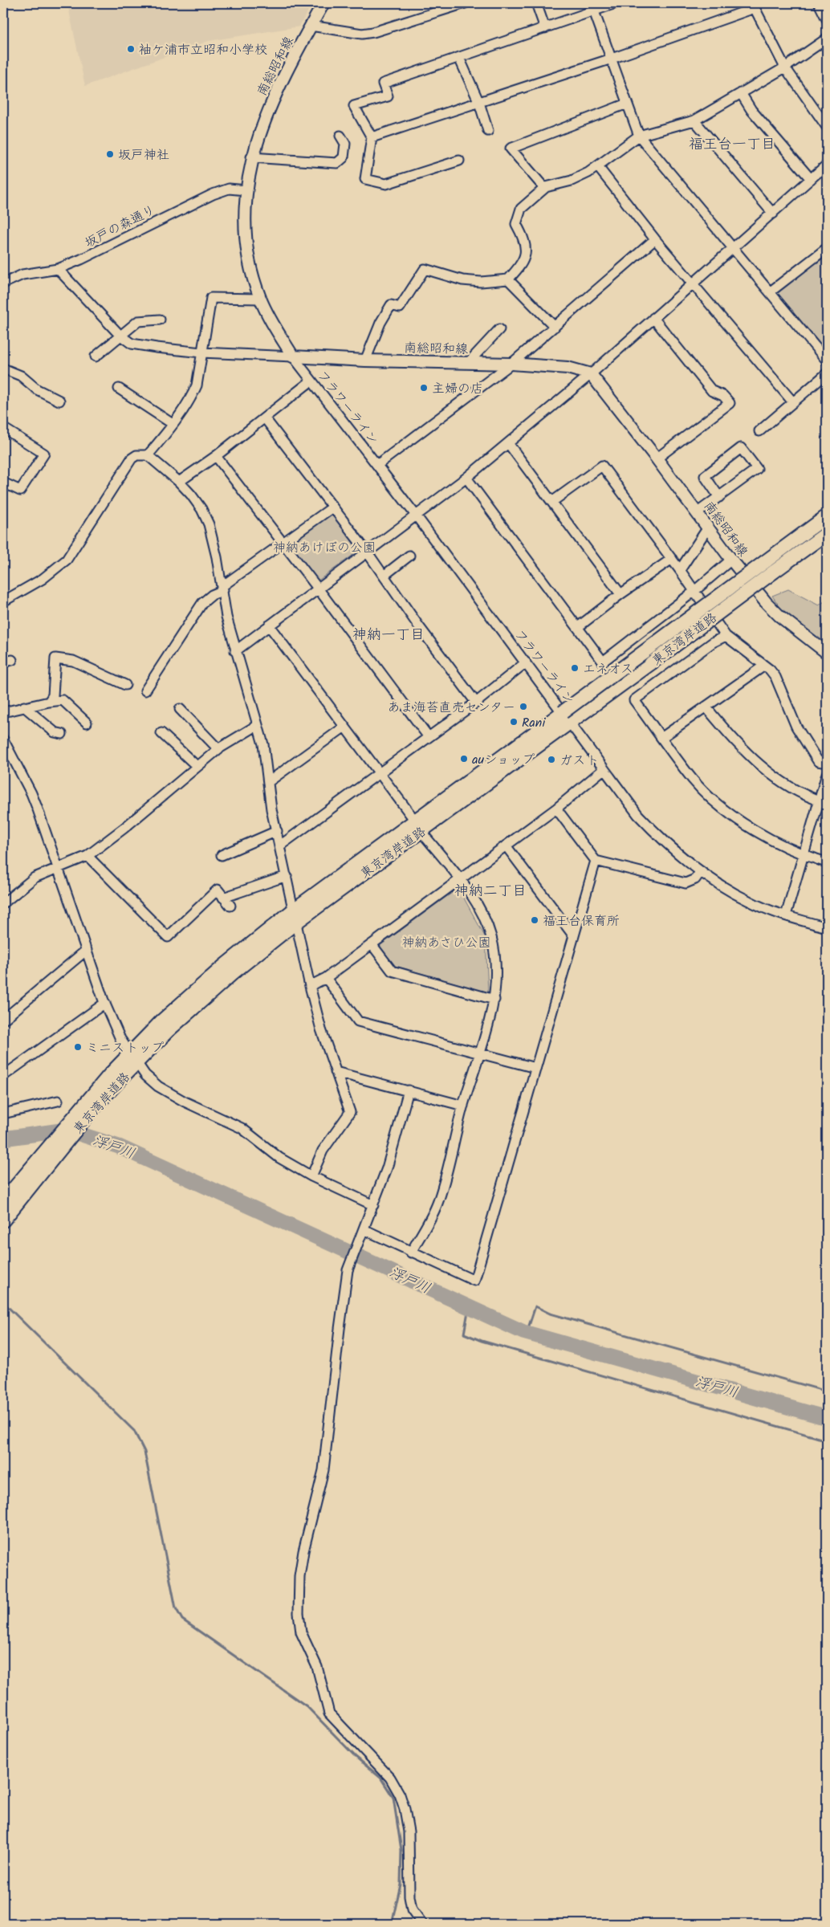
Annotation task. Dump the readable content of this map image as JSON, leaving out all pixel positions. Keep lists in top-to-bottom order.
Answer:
{
  "streets": {
    "highway": ["東京湾岸道路"],
    "main road": ["南総昭和線"],
    "street": ["坂戸の森通り", "フラワーライン"]
  },
  "crossings": [
    ["南総昭和線", "坂戸の森通り"],
    ["南総昭和線", "フラワーライン"],
    ["フラワーライン", "東京湾岸道路"]
  ],
  "districts": ["福王台一丁目", "神納一丁目", "神納二丁目"],
  "water": ["浮戸川"],
  "parks": ["神納あけぼの公園", "神納あさひ公園"],
  "places": [
    "袖ケ浦市立昭和小学校",
    "坂戸神社",
    "主婦の店",
    "エネオス",
    "あま海苔直売センター",
    "Rani",
    "auショップ",
    "ガスト",
    "福王台保育所",
    "ミニストップ"
  ]
}
